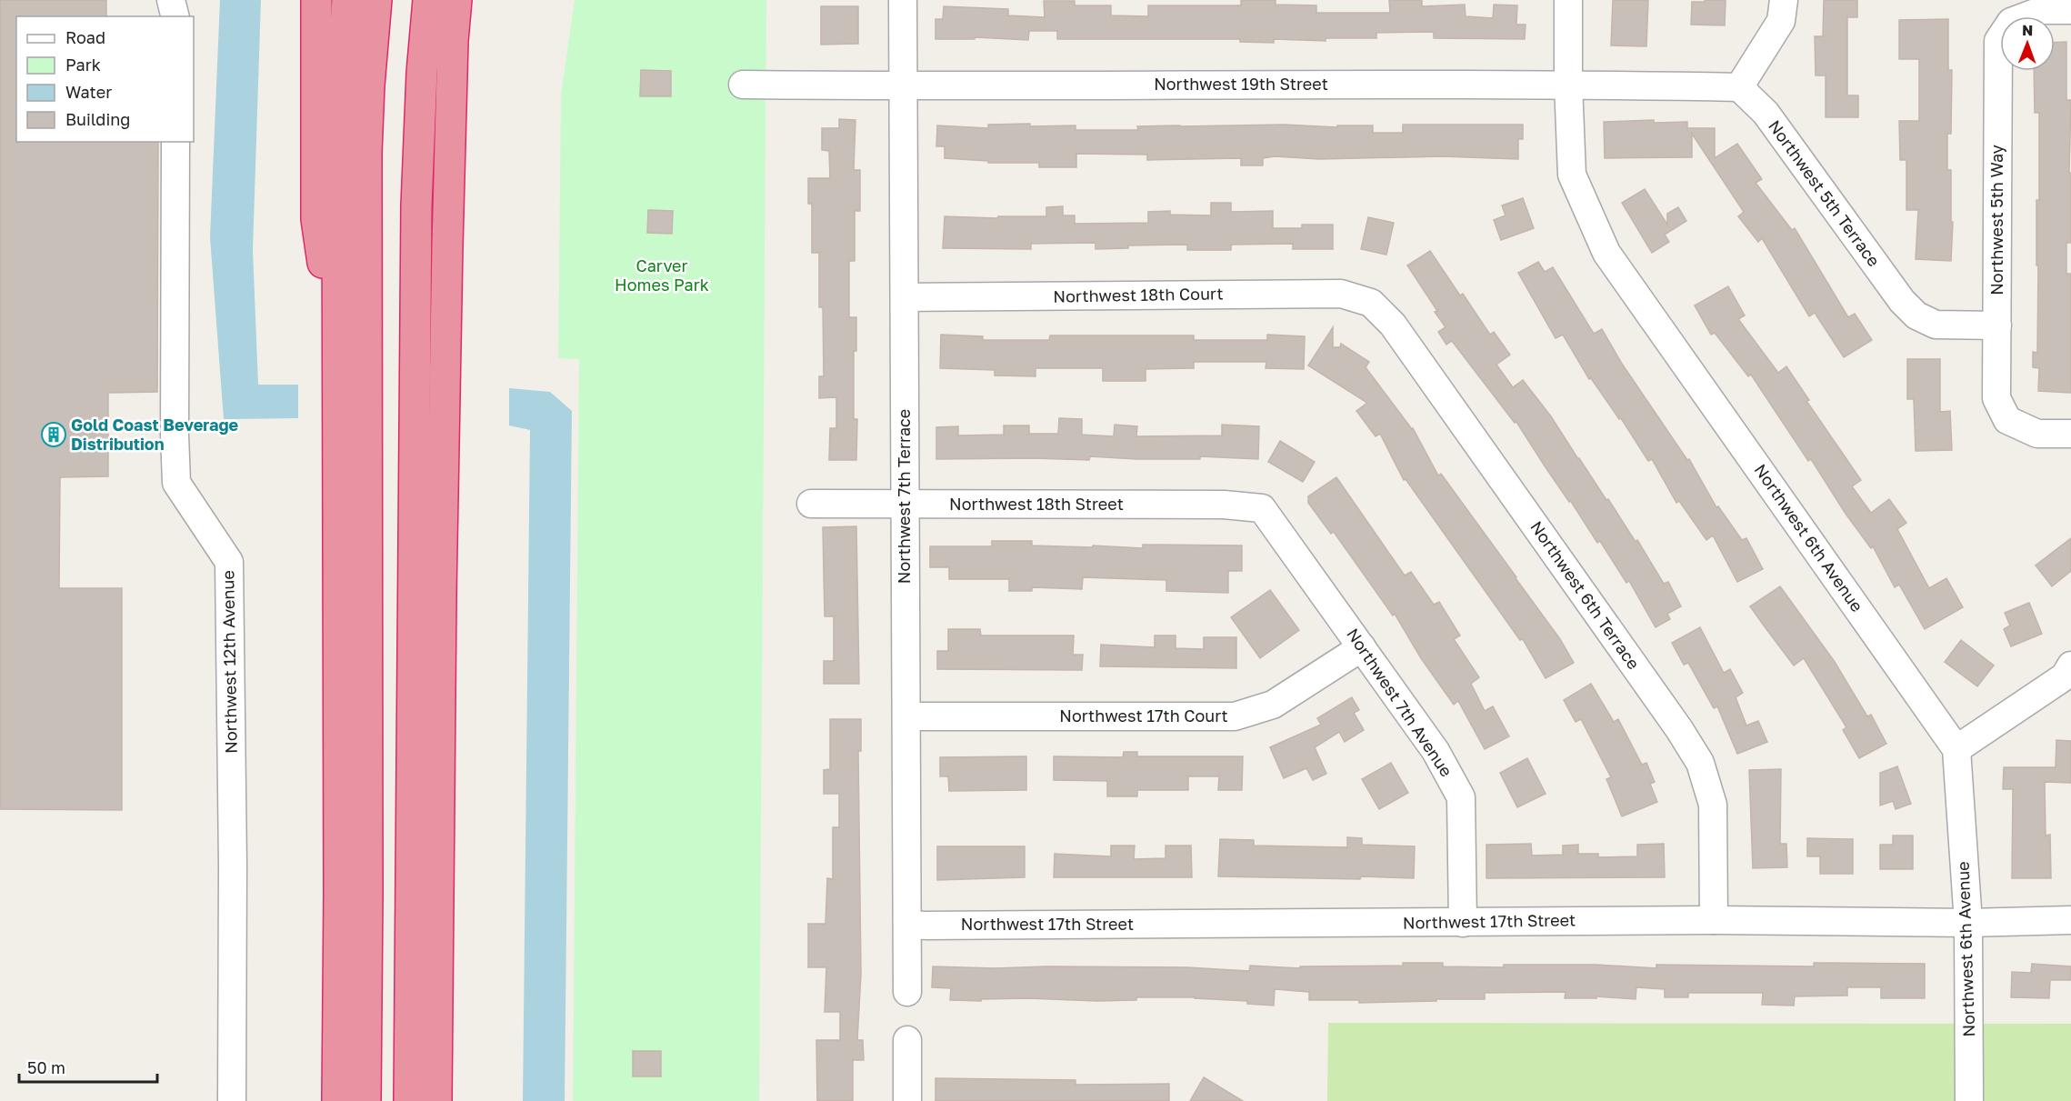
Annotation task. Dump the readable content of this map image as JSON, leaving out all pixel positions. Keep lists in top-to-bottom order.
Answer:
{
  "streets": {
    "street": [
      "Northwest 19th Street",
      "Northwest 5th Terrace",
      "Northwest 5th Way",
      "Northwest 18th Court",
      "Northwest 7th Terrace",
      "Northwest 18th Street",
      "Northwest 6th Avenue",
      "Northwest 6th Terrace",
      "Northwest 12th Avenue",
      "Northwest 7th Avenue",
      "Northwest 17th Court",
      "Northwest 17th Street"
    ]
  },
  "crossings": [
    ["Northwest 19th Street", "Northwest 5th Terrace"],
    ["Northwest 19th Street", "Northwest 7th Terrace"],
    ["Northwest 19th Street", "Northwest 6th Avenue"],
    ["Northwest 5th Terrace", "Northwest 5th Way"],
    ["Northwest 18th Court", "Northwest 7th Terrace"],
    ["Northwest 18th Court", "Northwest 6th Terrace"],
    ["Northwest 7th Terrace", "Northwest 18th Street"],
    ["Northwest 7th Terrace", "Northwest 17th Court"],
    ["Northwest 7th Terrace", "Northwest 17th Street"],
    ["Northwest 18th Street", "Northwest 7th Avenue"],
    ["Northwest 6th Avenue", "Northwest 17th Street"],
    ["Northwest 6th Terrace", "Northwest 17th Street"],
    ["Northwest 7th Avenue", "Northwest 17th Court"],
    ["Northwest 7th Avenue", "Northwest 17th Street"]
  ],
  "parks": ["Carver Homes Park"],
  "places": {
    "building": ["Gold Coast Beverage Distribution"]
  },
  "legend": [
    "Road",
    "Park",
    "Water",
    "Building"
  ],
  "scale_bar": "50 m",
  "north": "top"
}
